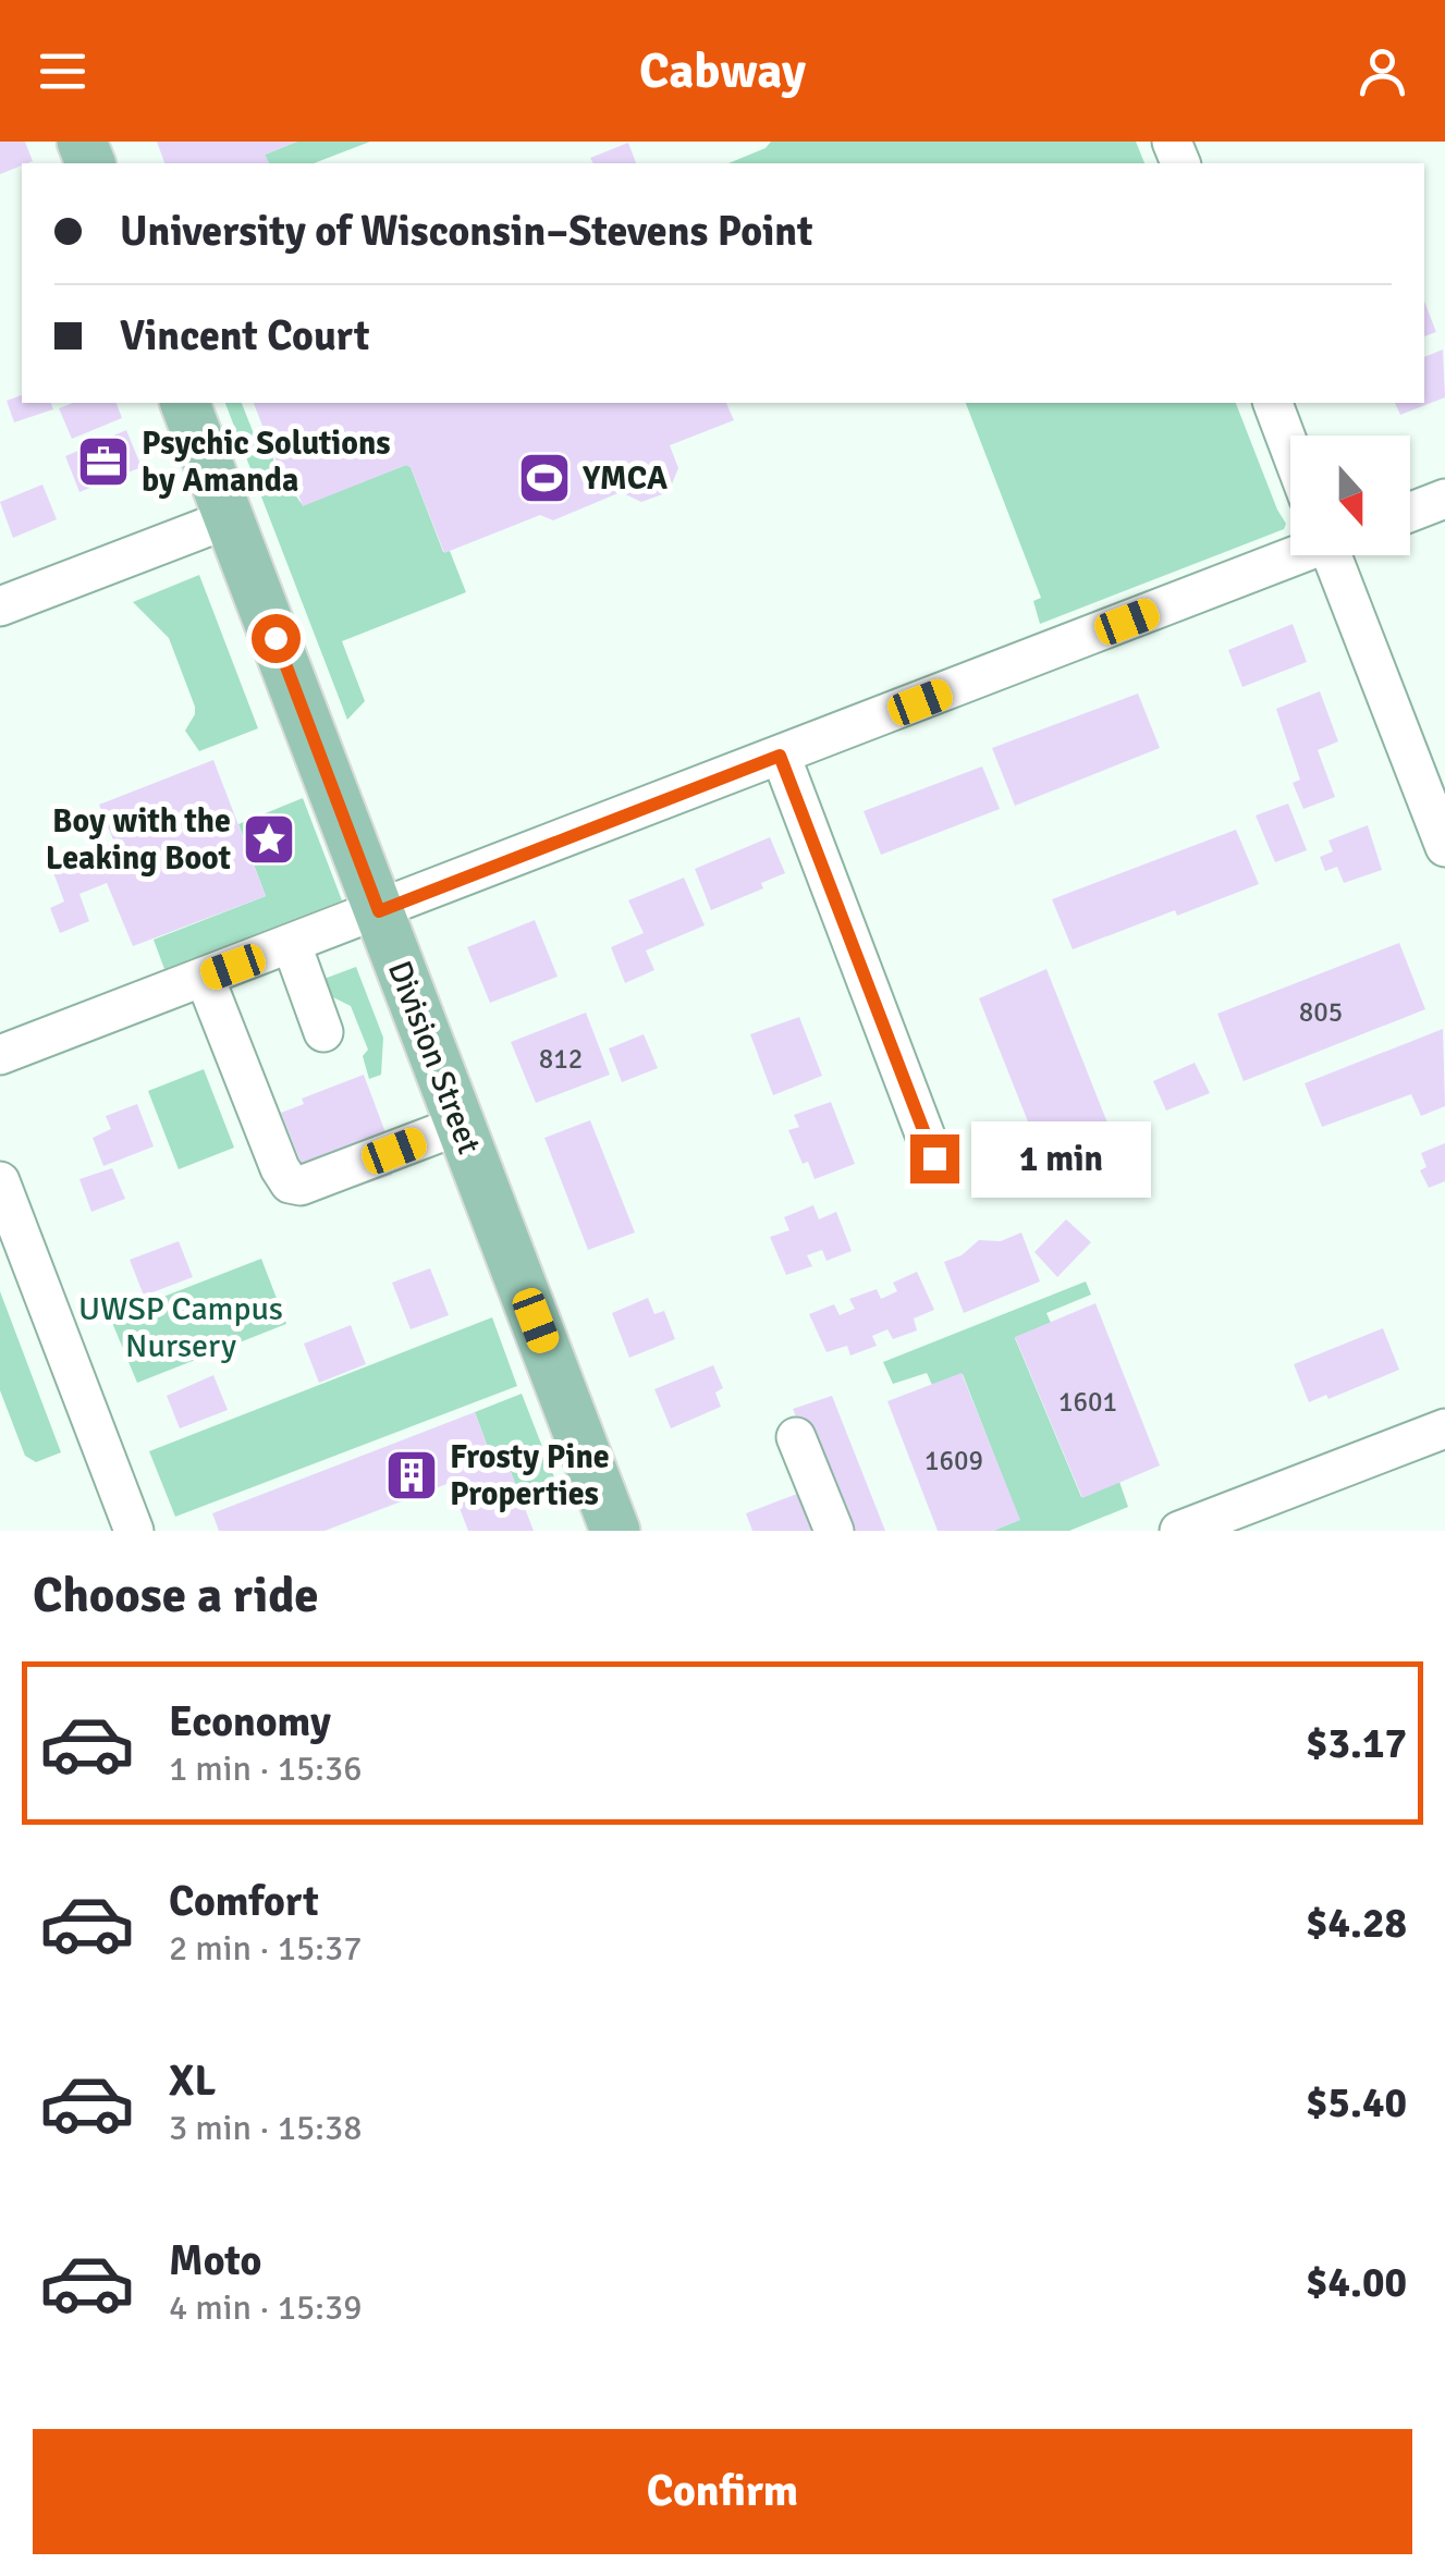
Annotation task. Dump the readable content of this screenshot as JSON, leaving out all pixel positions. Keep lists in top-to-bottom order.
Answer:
{
  "streets": {
    "main road": ["Division Street"]
  },
  "parks": ["UWSP Campus Nursery"],
  "places": {
    "office": ["Psychic Solutions by Amanda"],
    "sports": ["YMCA"],
    "place": ["Boy with the Leaking Boot"],
    "building": ["Frosty Pine Properties"]
  },
  "house_numbers": [
    "805",
    "812",
    "1601",
    "1609"
  ],
  "north": "bottom",
  "page": {
    "header": "Cabway",
    "banner": ["University of Wisconsin–Stevens Point", "Vincent Court"],
    "bubble": "1 min",
    "heading": "Choose a ride",
    "list": [
      {
        "name": "Economy",
        "note": "1 min · 15:36",
        "value": "$3.17"
      },
      {
        "name": "Comfort",
        "note": "2 min · 15:37",
        "value": "$4.28"
      },
      {
        "name": "XL",
        "note": "3 min · 15:38",
        "value": "$5.40"
      },
      {
        "name": "Moto",
        "note": "4 min · 15:39",
        "value": "$4.00"
      }
    ],
    "buttons": "Confirm"
  }
}
